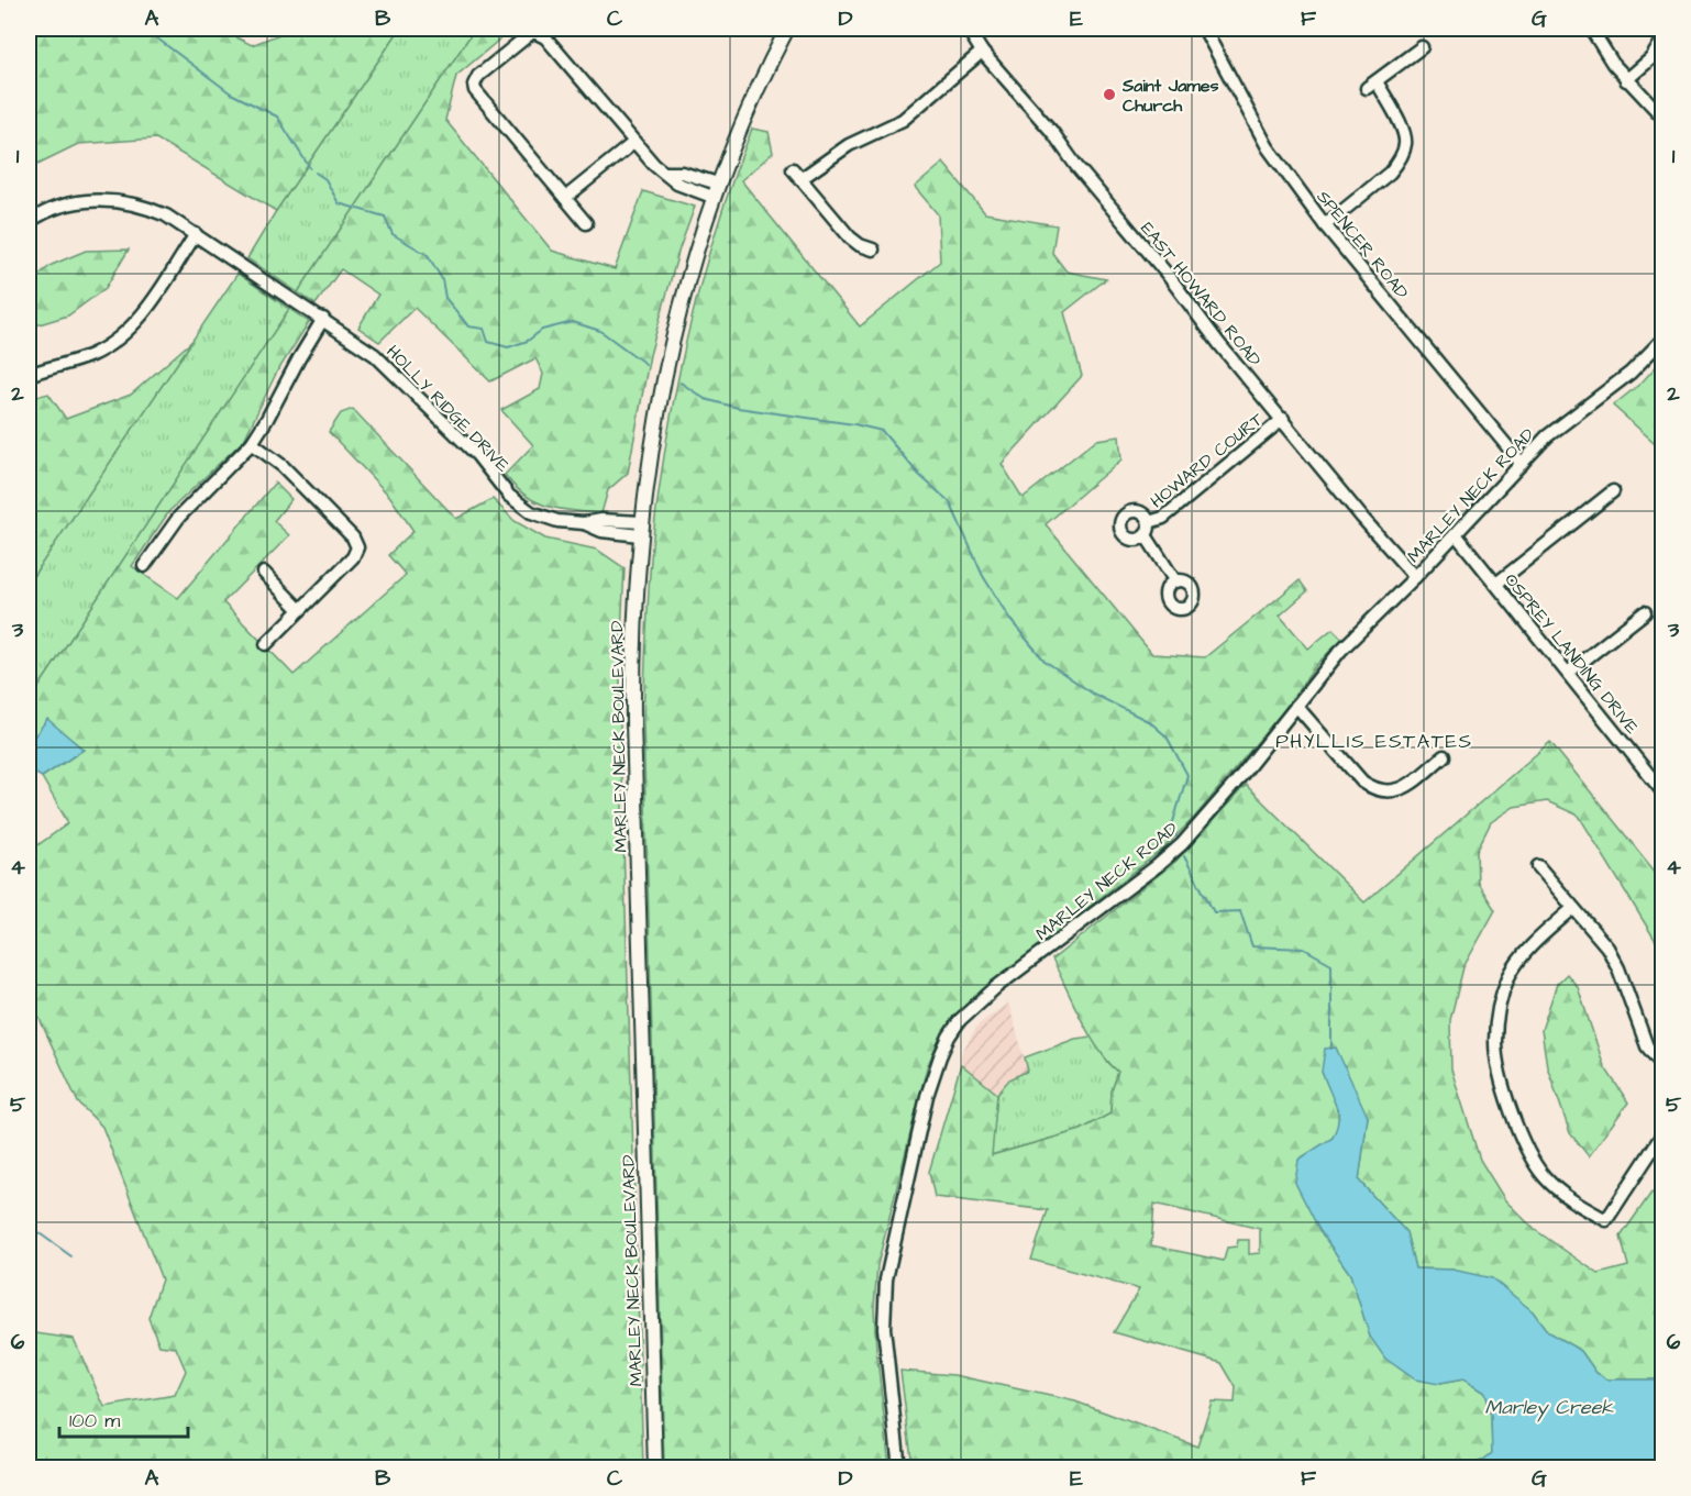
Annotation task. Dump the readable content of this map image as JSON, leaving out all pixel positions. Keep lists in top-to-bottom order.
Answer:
{
  "streets": {
    "main road": ["MARLEY NECK BOULEVARD"],
    "street": [
      "SPENCER ROAD",
      "EAST HOWARD ROAD",
      "HOLLY RIDGE DRIVE",
      "HOWARD COURT",
      "MARLEY NECK ROAD",
      "OSPREY LANDING DRIVE"
    ]
  },
  "crossings": [
    ["SPENCER ROAD", "MARLEY NECK ROAD"],
    ["EAST HOWARD ROAD", "HOWARD COURT"],
    ["EAST HOWARD ROAD", "MARLEY NECK ROAD"],
    ["HOLLY RIDGE DRIVE", "MARLEY NECK BOULEVARD"],
    ["MARLEY NECK ROAD", "OSPREY LANDING DRIVE"]
  ],
  "districts": ["PHYLLIS ESTATES"],
  "water": ["Marley Creek"],
  "places": ["Saint James Church"],
  "scale_bar": "100 m",
  "grid": {
    "columns": [
      "A",
      "B",
      "C",
      "D",
      "E",
      "F",
      "G"
    ],
    "rows": [
      "1",
      "2",
      "3",
      "4",
      "5",
      "6"
    ]
  }
}
